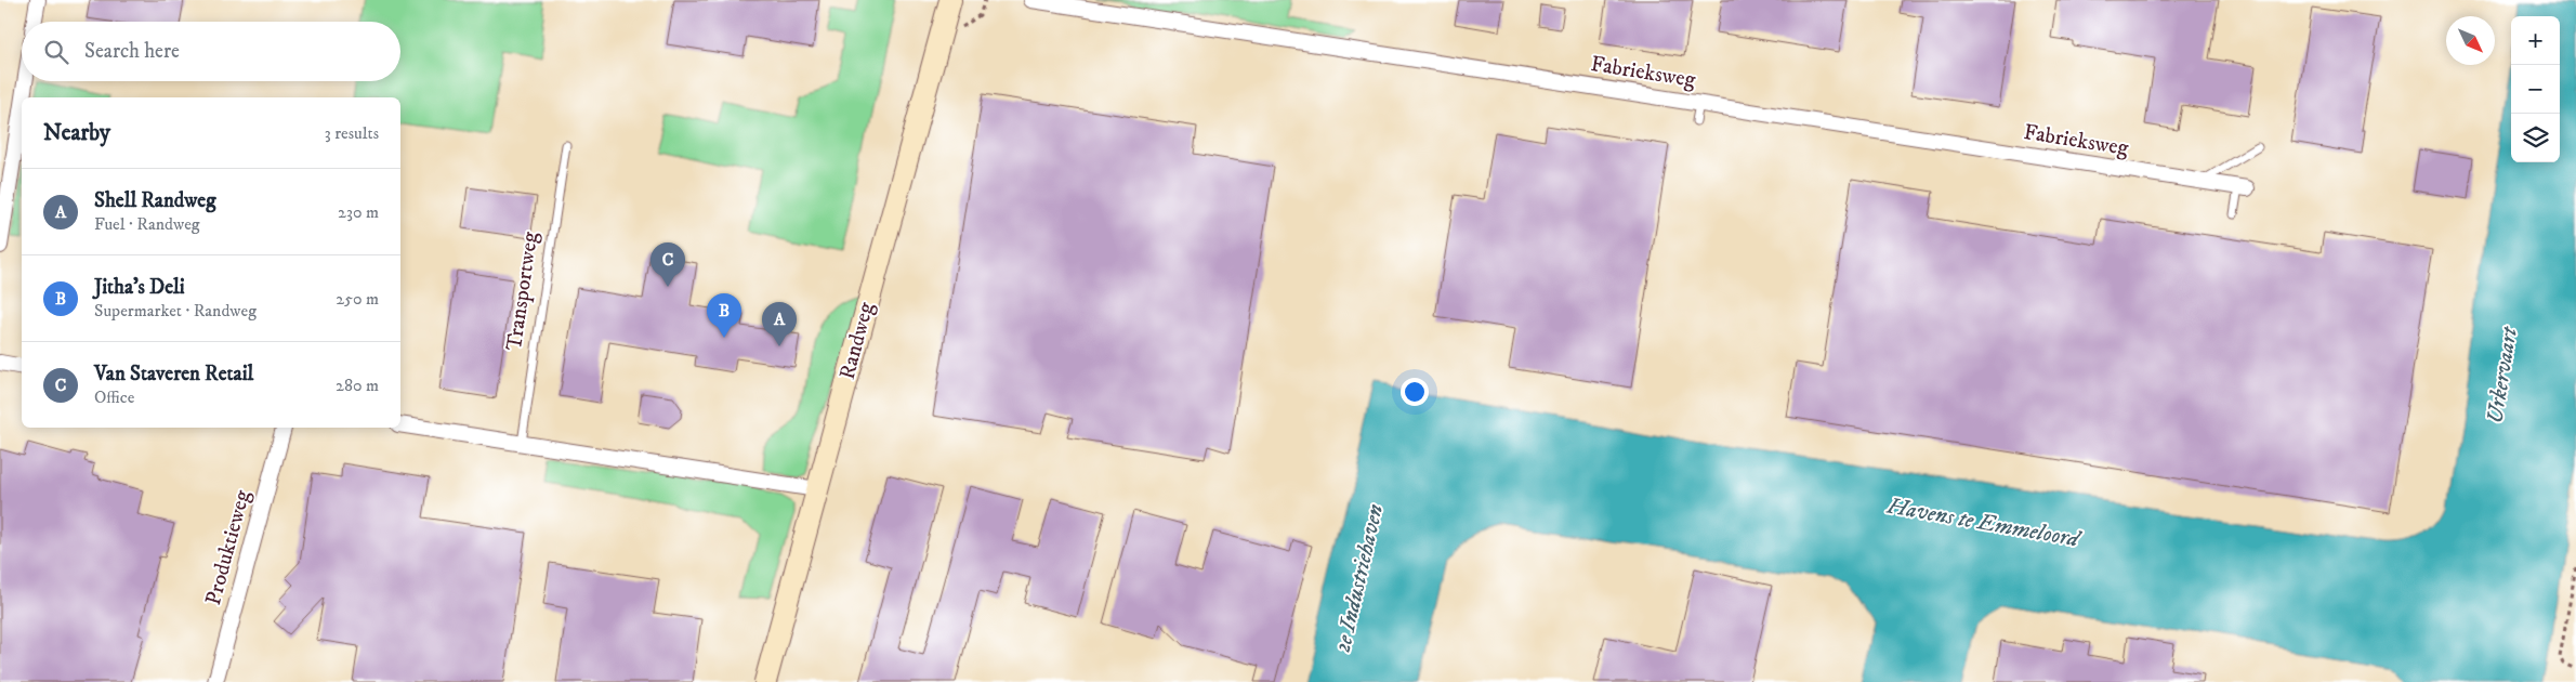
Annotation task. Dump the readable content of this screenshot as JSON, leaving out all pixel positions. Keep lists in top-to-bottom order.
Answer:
{
  "streets": {
    "street": ["Fabrieksweg", "Randweg", "Produktieweg"],
    "lane": ["Transportweg"]
  },
  "water": ["Urkervaart", "Havens te Emmeloord", "2e Industriehaven"],
  "north": "bottom right",
  "page": {
    "map_buttons": ["+", "−"],
    "search": "Search here",
    "heading": ["Nearby", "3 results"],
    "list": [
      {
        "mark": "A",
        "name": "Shell Randweg",
        "note": "Fuel · Randweg",
        "value": "230 m"
      },
      {
        "mark": "B",
        "name": "Jitha's Deli",
        "note": "Supermarket · Randweg",
        "value": "250 m"
      },
      {
        "mark": "C",
        "name": "Van Staveren Retail",
        "note": "Office",
        "value": "280 m"
      }
    ],
    "pins": ["C", "B", "A"]
  }
}
